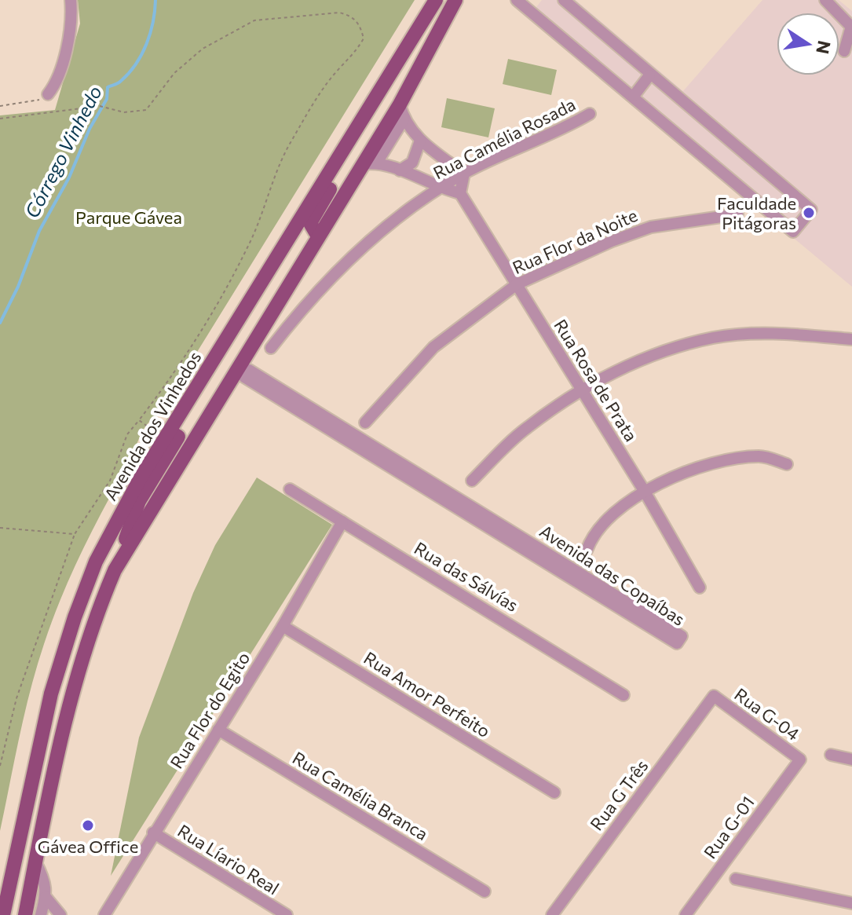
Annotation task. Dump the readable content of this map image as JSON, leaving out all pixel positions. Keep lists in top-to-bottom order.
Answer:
{
  "streets": {
    "main road": ["Avenida dos Vinhedos"],
    "street": [
      "Rua Camélia Rosada",
      "Rua Flor da Noite",
      "Rua Rosa de Prata",
      "Avenida das Copaíbas",
      "Rua das Sálvías",
      "Rua Amor Perfeito",
      "Rua Flor do Egito",
      "Rua G-04",
      "Rua G Três",
      "Rua Camélia Branca",
      "Rua G-01",
      "Rua Líario Real"
    ]
  },
  "crossings": [
    ["Rua Flor da Noite", "Rua Rosa de Prata"],
    ["Rua das Sálvías", "Rua Flor do Egito"],
    ["Rua Amor Perfeito", "Rua Flor do Egito"],
    ["Rua Flor do Egito", "Rua Camélia Branca"],
    ["Rua Flor do Egito", "Rua Líario Real"],
    ["Rua G-04", "Rua G Três"],
    ["Rua G-04", "Rua G-01"]
  ],
  "water": ["Córrego Vinhedo"],
  "parks": ["Parque Gávea"],
  "places": ["Faculdade Pitágoras", "Gávea Office"],
  "north": "right"
}
